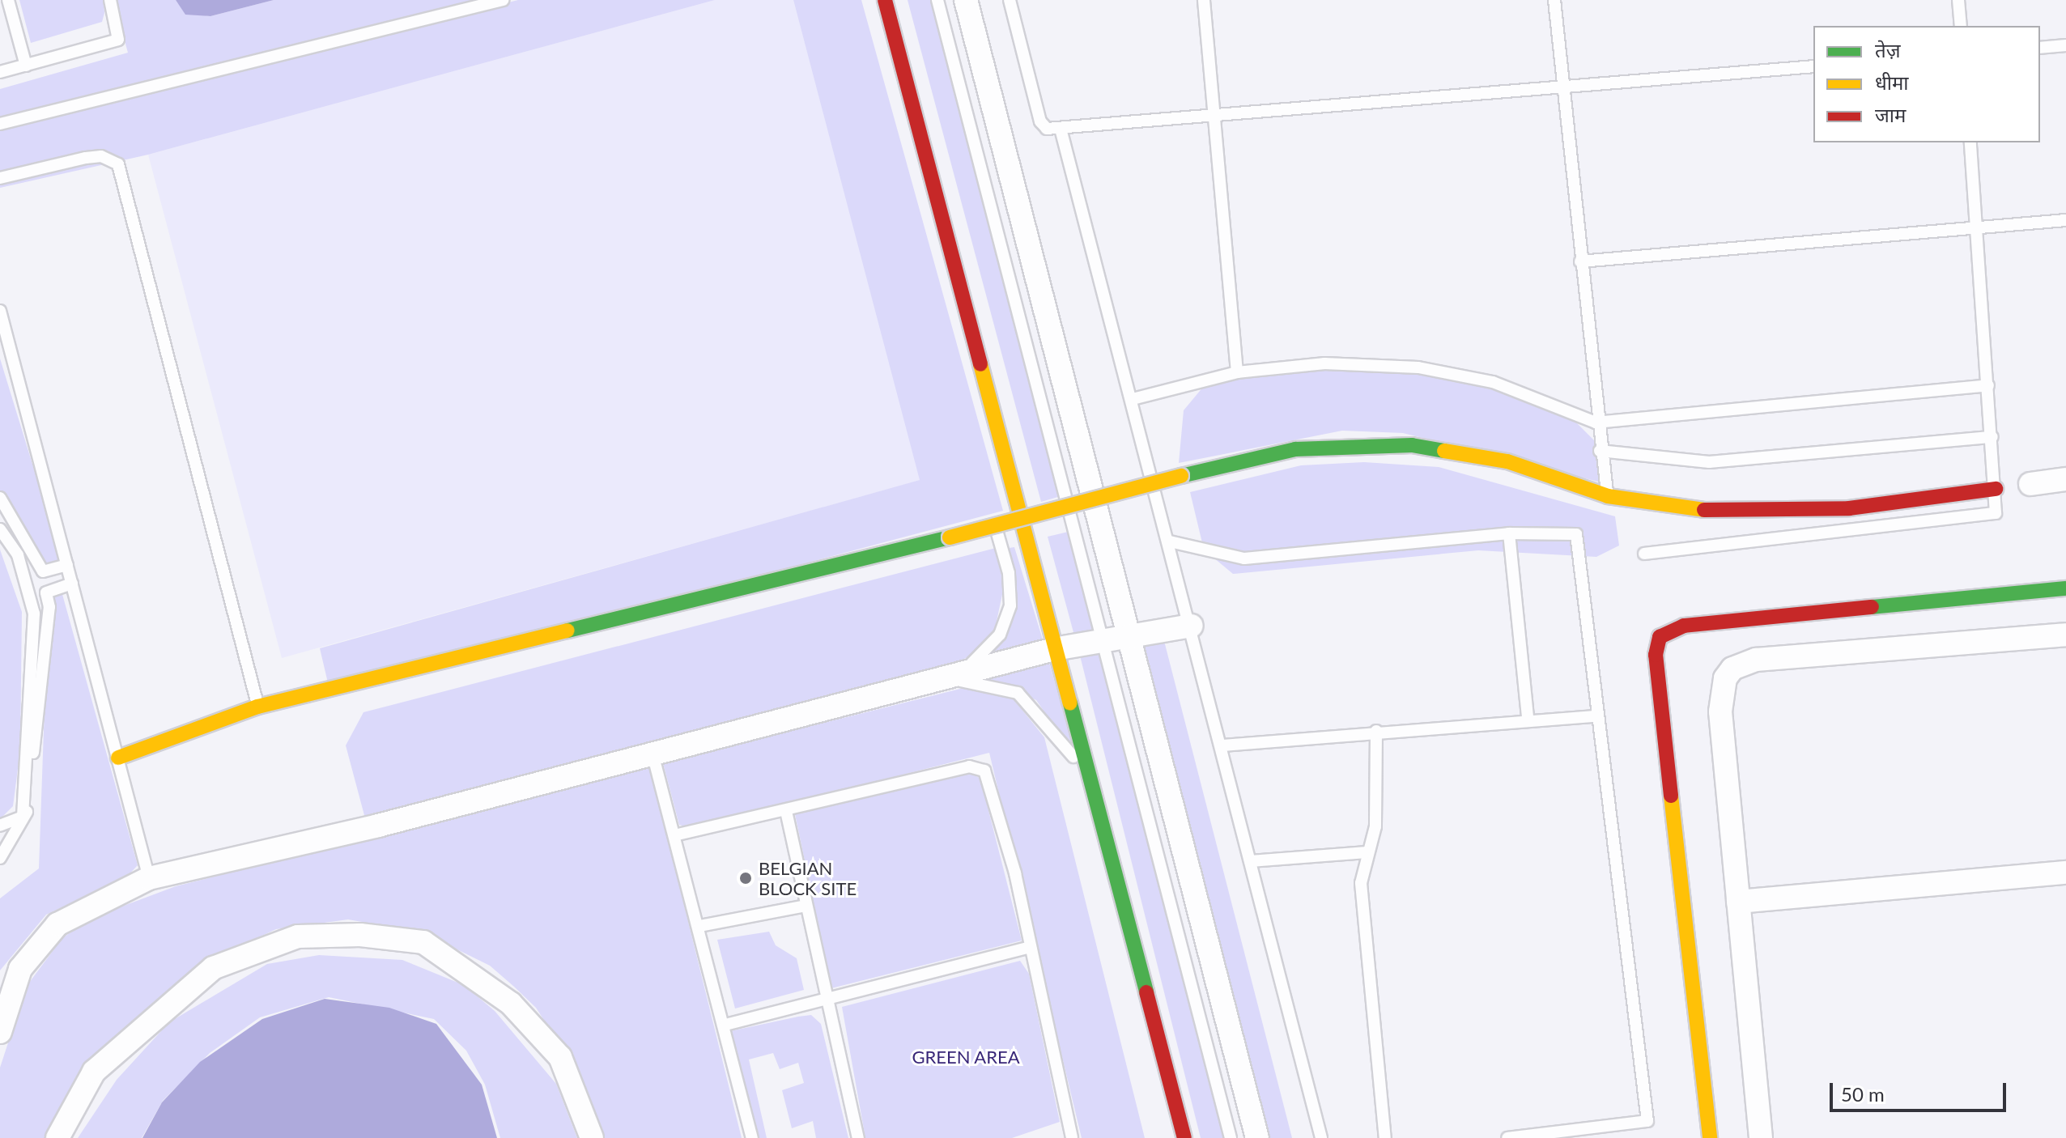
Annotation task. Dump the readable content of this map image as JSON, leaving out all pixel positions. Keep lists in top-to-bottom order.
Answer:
{
  "parks": ["GREEN AREA"],
  "places": ["BELGIAN BLOCK SITE"],
  "legend": ["तेज़", "धीमा", "जाम"],
  "scale_bar": "50 m"
}
